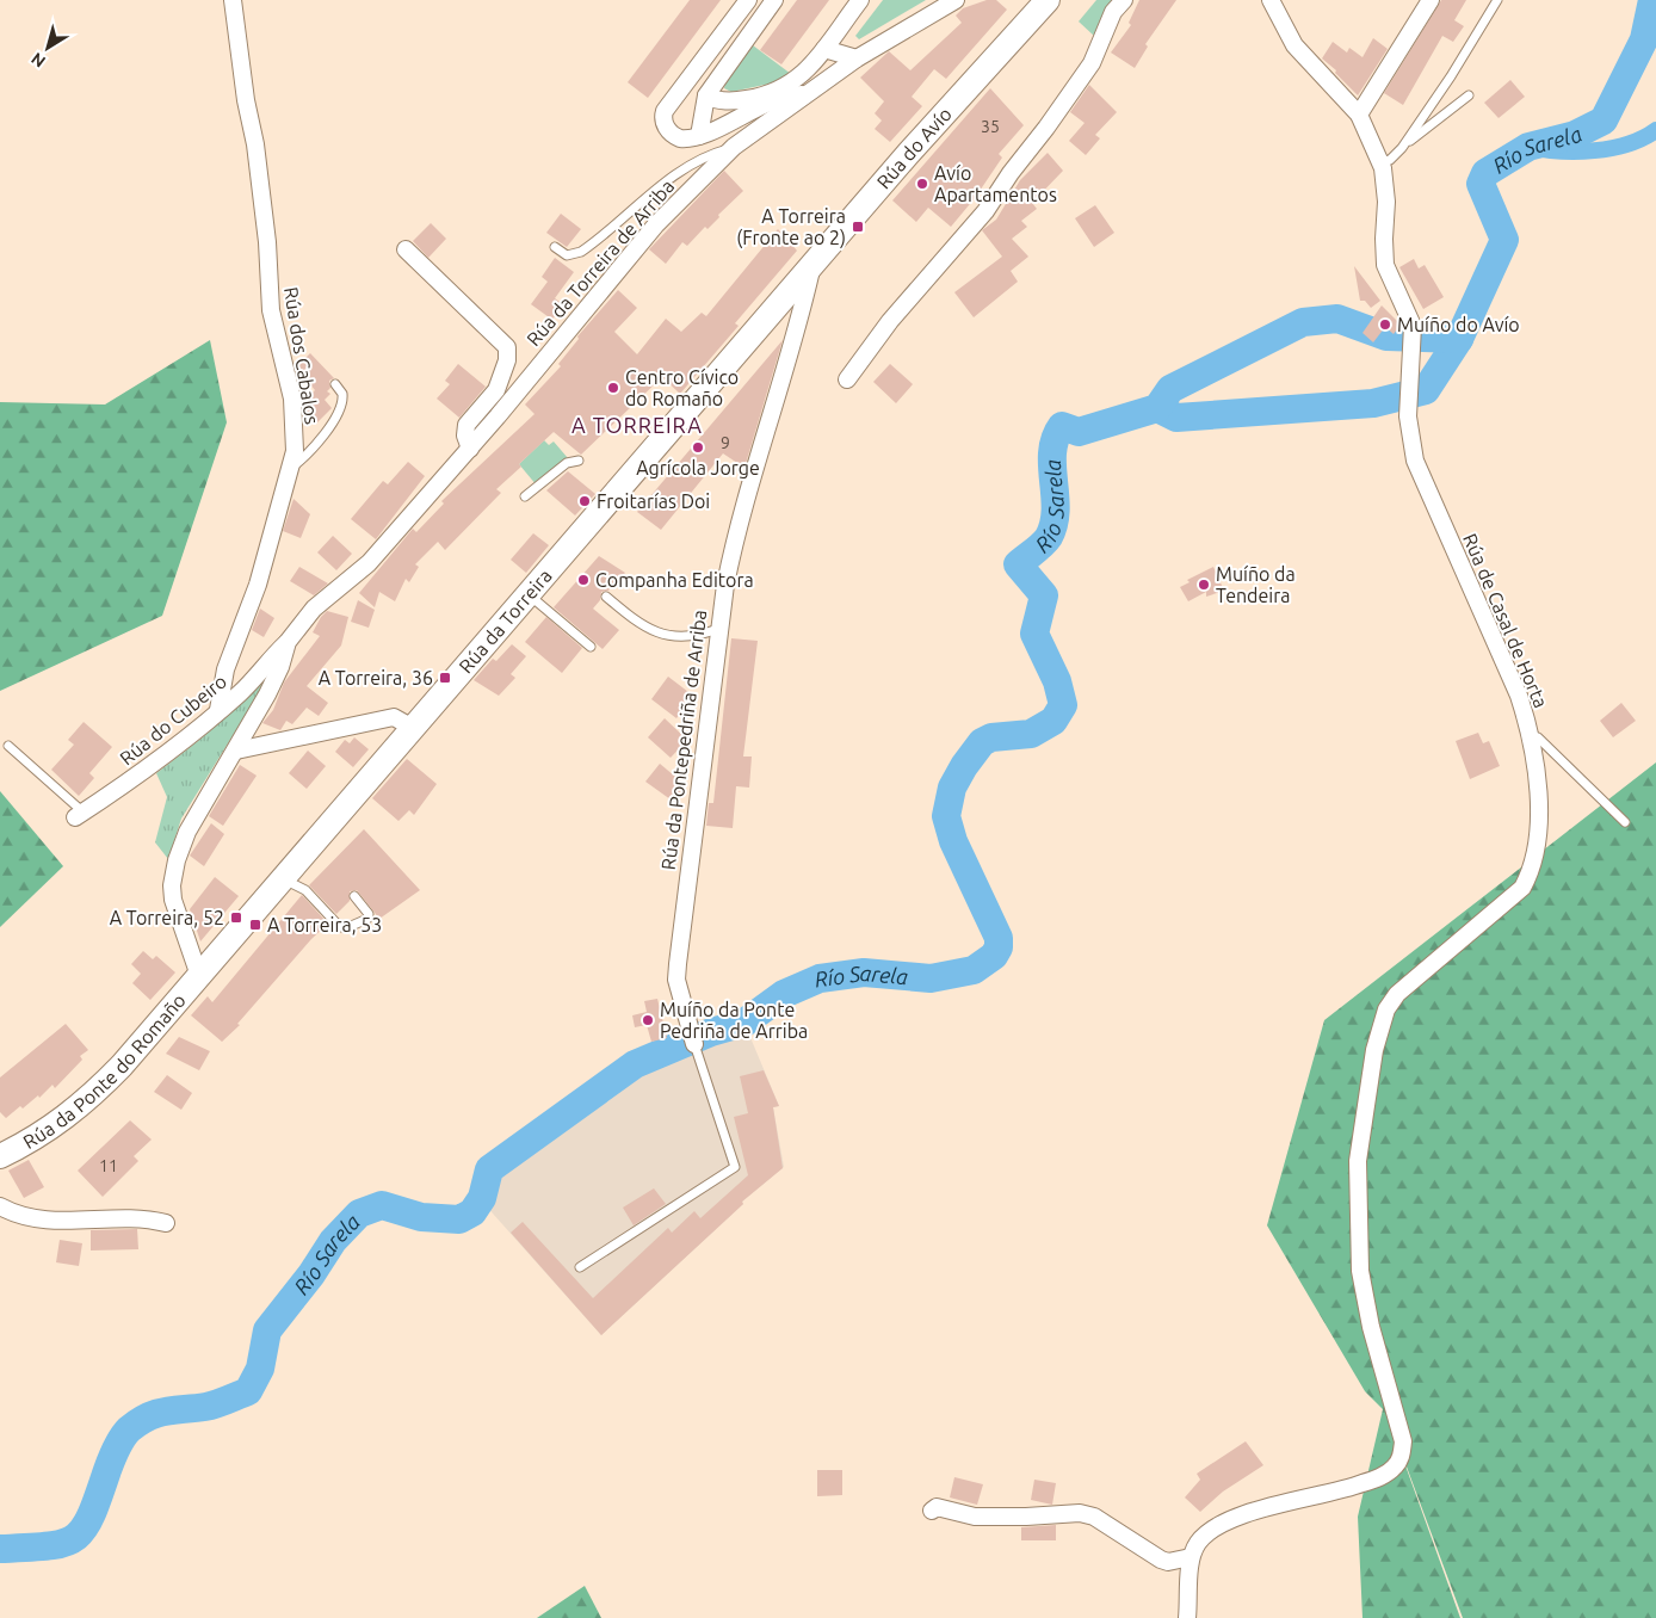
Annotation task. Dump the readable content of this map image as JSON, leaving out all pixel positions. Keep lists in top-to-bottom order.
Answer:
{
  "streets": {
    "main road": ["Rúa do Avío", "Rúa da Torreira", "Rúa da Ponte do Romaño"],
    "street": [
      "Rúa da Torreira de Arriba",
      "Rúa dos Cabalos",
      "Rúa de Casal de Horta",
      "Rúa do Cubeiro",
      "Rúa da Pontepedriña de Arriba"
    ]
  },
  "crossings": [
    ["Rúa do Avío", "Rúa da Torreira"],
    ["Rúa do Avío", "Rúa da Pontepedriña de Arriba"],
    ["Rúa da Torreira de Arriba", "Rúa da Torreira"],
    ["Rúa da Torreira de Arriba", "Rúa do Cubeiro"],
    ["Rúa da Torreira de Arriba", "Rúa da Ponte do Romaño"],
    ["Rúa dos Cabalos", "Rúa do Cubeiro"],
    ["Rúa da Torreira", "Rúa da Pontepedriña de Arriba"],
    ["Rúa da Torreira", "Rúa da Ponte do Romaño"]
  ],
  "districts": ["A TORREIRA"],
  "water": ["Río Sarela"],
  "places": {
    "other": [
      "Avío Apartamentos",
      "Muíño do Avío",
      "Centro Cívico do Romaño",
      "Agrícola Jorge",
      "Froitarías Doi",
      "Companha Editora",
      "Muíño da Tendeira",
      "Muíño da Ponte Pedriña de Arriba"
    ],
    "transit": [
      "A Torreira (Fronte ao 2)",
      "A Torreira, 36",
      "A Torreira, 52",
      "A Torreira, 53"
    ]
  },
  "house_numbers": ["35", "9", "11"],
  "north": "bottom left"
}
